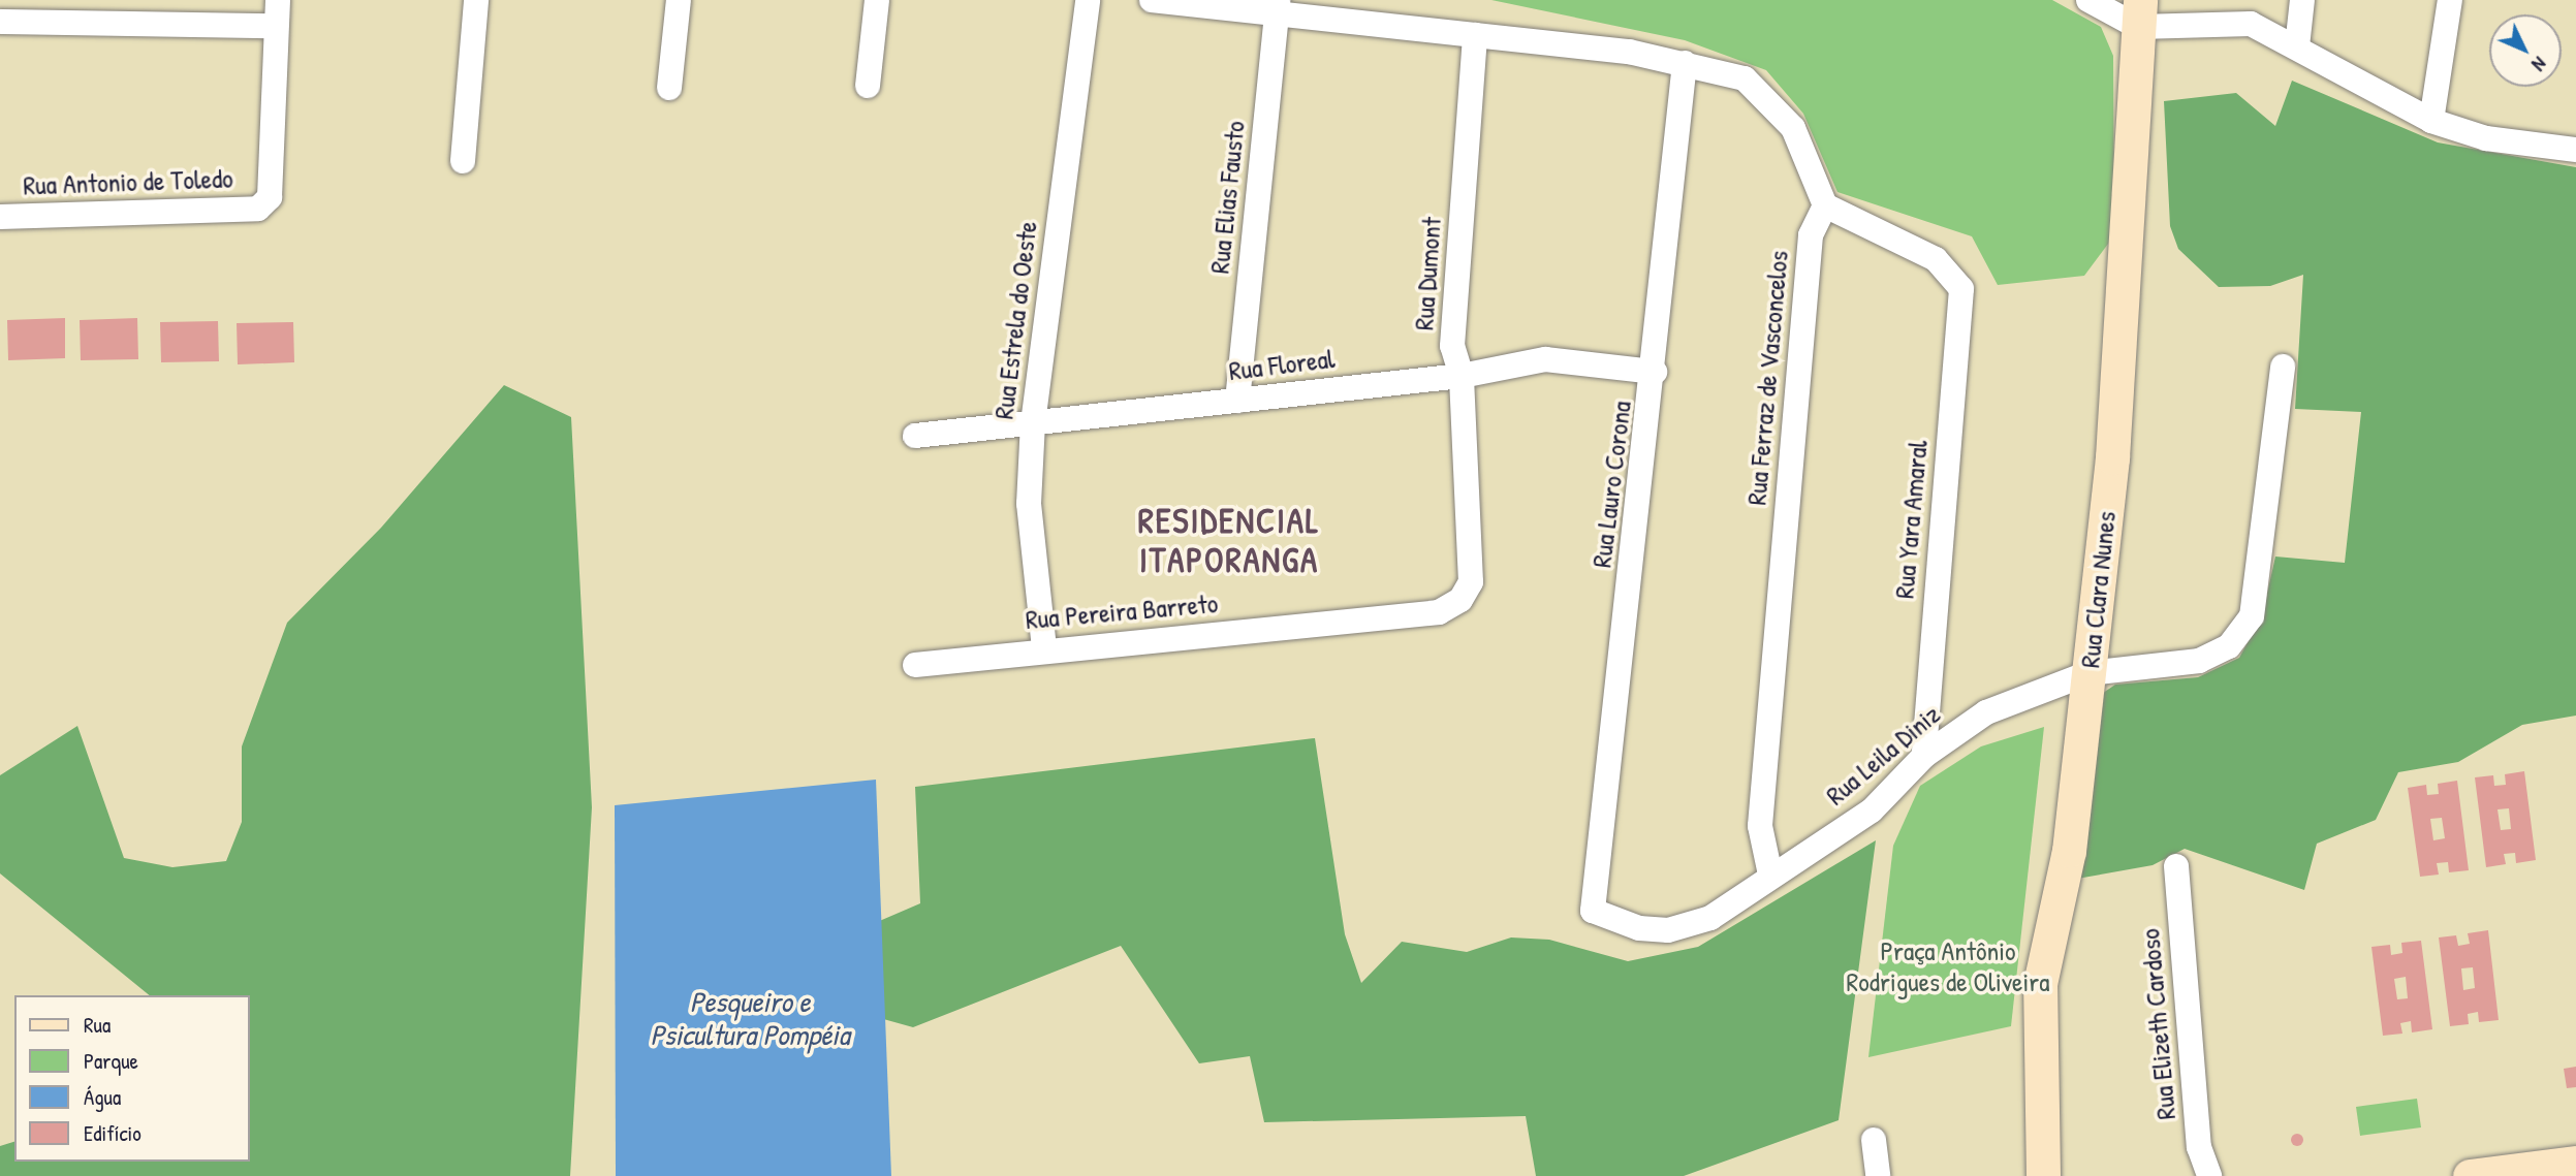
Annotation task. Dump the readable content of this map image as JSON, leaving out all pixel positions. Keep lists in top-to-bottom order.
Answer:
{
  "streets": {
    "street": [
      "Rua Antonio de Toledo",
      "Rua Elias Fausto",
      "Rua Dumont",
      "Rua Estrela do Oeste",
      "Rua Floreal",
      "Rua Ferraz de Vasconcelos",
      "Rua Lauro Corona",
      "Rua Yara Amaral",
      "Rua Clara Nunes",
      "Rua Pereira Barreto",
      "Rua Leila Diniz",
      "Rua Elizeth Cardoso"
    ]
  },
  "crossings": [
    ["Rua Elias Fausto", "Rua Floreal"],
    ["Rua Dumont", "Rua Floreal"],
    ["Rua Dumont", "Rua Pereira Barreto"],
    ["Rua Estrela do Oeste", "Rua Floreal"],
    ["Rua Estrela do Oeste", "Rua Pereira Barreto"],
    ["Rua Floreal", "Rua Lauro Corona"],
    ["Rua Ferraz de Vasconcelos", "Rua Yara Amaral"],
    ["Rua Ferraz de Vasconcelos", "Rua Leila Diniz"],
    ["Rua Lauro Corona", "Rua Leila Diniz"],
    ["Rua Yara Amaral", "Rua Leila Diniz"],
    ["Rua Clara Nunes", "Rua Leila Diniz"]
  ],
  "districts": ["RESIDENCIAL ITAPORANGA"],
  "water": ["Pesqueiro e Psicultura Pompéia"],
  "parks": ["Praça Antônio Rodrigues de Oliveira"],
  "legend": [
    "Rua",
    "Parque",
    "Água",
    "Edifício"
  ],
  "north": "bottom right"
}
